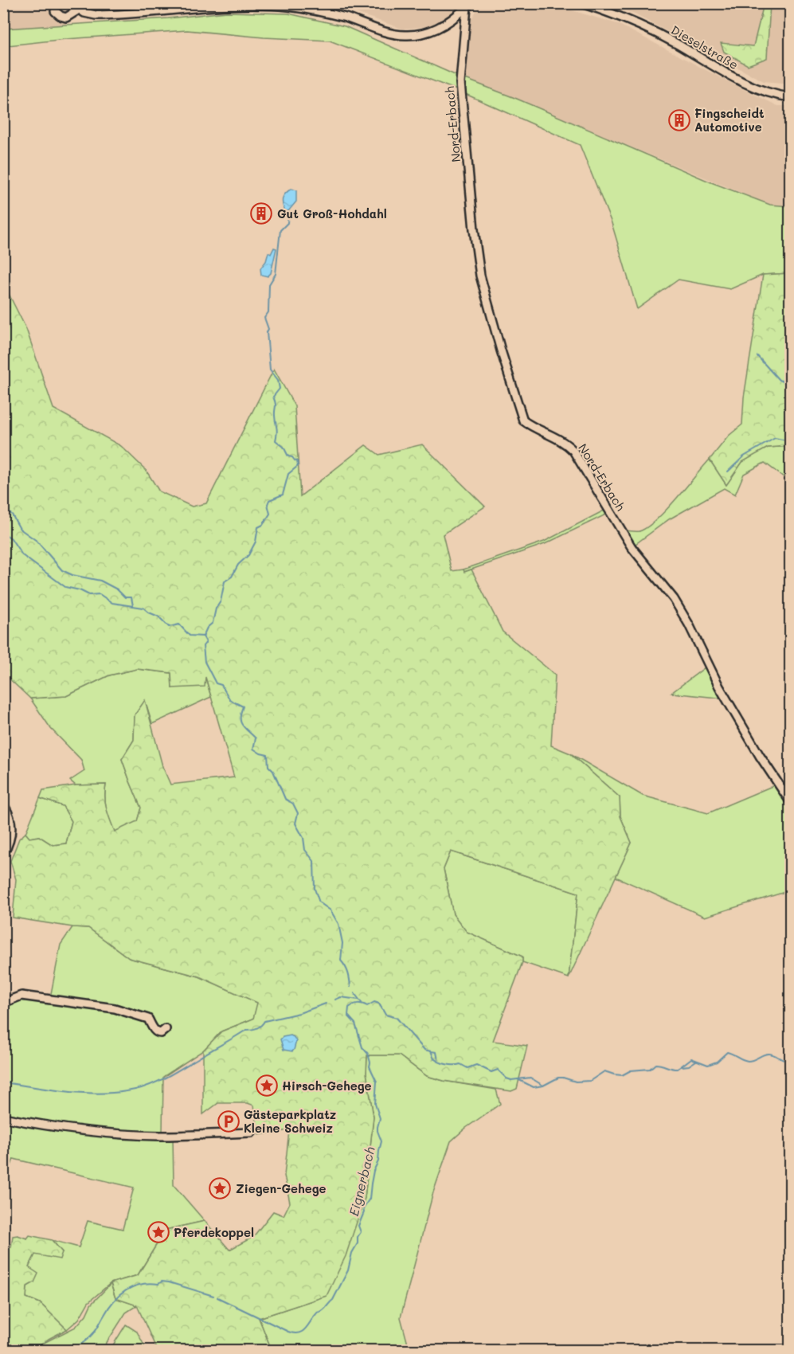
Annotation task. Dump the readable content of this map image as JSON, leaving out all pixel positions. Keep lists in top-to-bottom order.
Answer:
{
  "streets": {
    "street": ["Dieselstraße", "Nord-Erbach"]
  },
  "water": ["Eignerbach"],
  "places": {
    "building": ["Fingscheidt Automotive", "Gut Groß-Hohdahl"],
    "place": ["Hirsch-Gehege", "Ziegen-Gehege", "Pferdekoppel"],
    "parking": ["Gästeparkplatz Kleine Schweiz"]
  }
}
